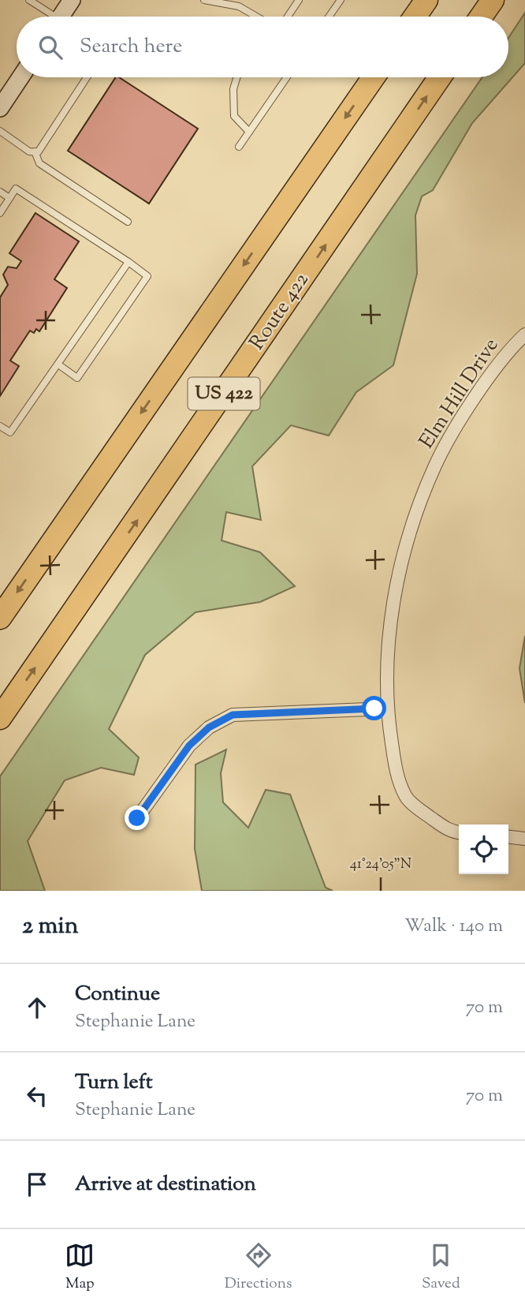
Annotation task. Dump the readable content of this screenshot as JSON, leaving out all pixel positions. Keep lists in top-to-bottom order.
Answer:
{
  "streets": {
    "highway": ["Route 422", "US 422"],
    "street": ["Elm Hill Drive"]
  },
  "page": {
    "search": "Search here",
    "heading": ["2 min", "Walk · 140 m"],
    "list": [
      ["Continue", "Stephanie Lane", "70 m"],
      ["Turn left", "Stephanie Lane", "70 m"],
      "Arrive at destination"
    ],
    "nav": ["Map", "Directions", "Saved"]
  },
  "coordinates": ["41°24'05\"N"]
}
